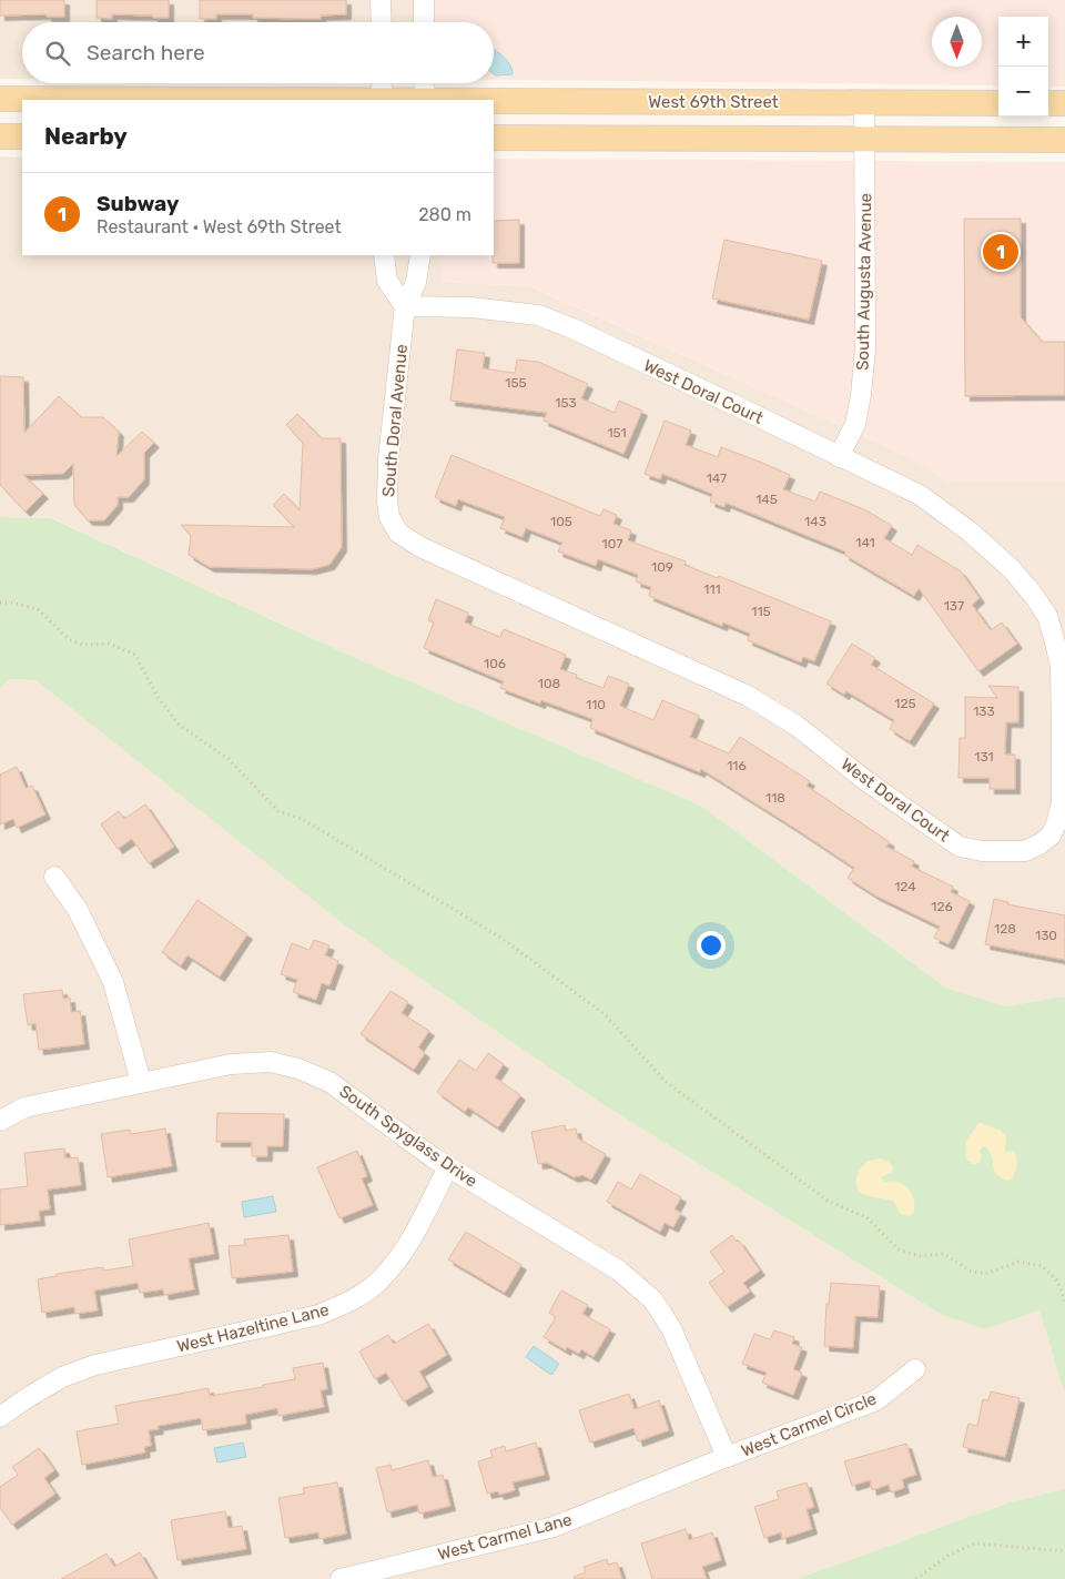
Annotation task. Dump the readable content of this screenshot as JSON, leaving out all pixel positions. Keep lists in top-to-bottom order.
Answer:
{
  "streets": {
    "main road": ["West 69th Street"],
    "street": [
      "South Augusta Avenue",
      "West Doral Court",
      "South Doral Avenue",
      "South Spyglass Drive",
      "West Hazeltine Lane",
      "West Carmel Circle",
      "West Carmel Lane"
    ]
  },
  "crossings": [
    ["West 69th Street", "South Augusta Avenue"],
    ["South Augusta Avenue", "West Doral Court"],
    ["West Doral Court", "South Doral Avenue"],
    ["South Spyglass Drive", "West Hazeltine Lane"],
    ["South Spyglass Drive", "West Carmel Circle"],
    ["South Spyglass Drive", "West Carmel Lane"],
    ["West Carmel Circle", "West Carmel Lane"]
  ],
  "house_numbers": [
    "155",
    "153",
    "151",
    "147",
    "145",
    "105",
    "143",
    "141",
    "107",
    "109",
    "111",
    "137",
    "115",
    "106",
    "108",
    "125",
    "110",
    "133",
    "131",
    "116",
    "118",
    "124",
    "126",
    "128",
    "130"
  ],
  "north": "bottom",
  "page": {
    "map_buttons": ["+", "−"],
    "search": "Search here",
    "heading": "Nearby",
    "list": [
      {
        "mark": "1",
        "name": "Subway",
        "note": "Restaurant · West 69th Street",
        "value": "280 m"
      }
    ],
    "pins": "1"
  }
}
